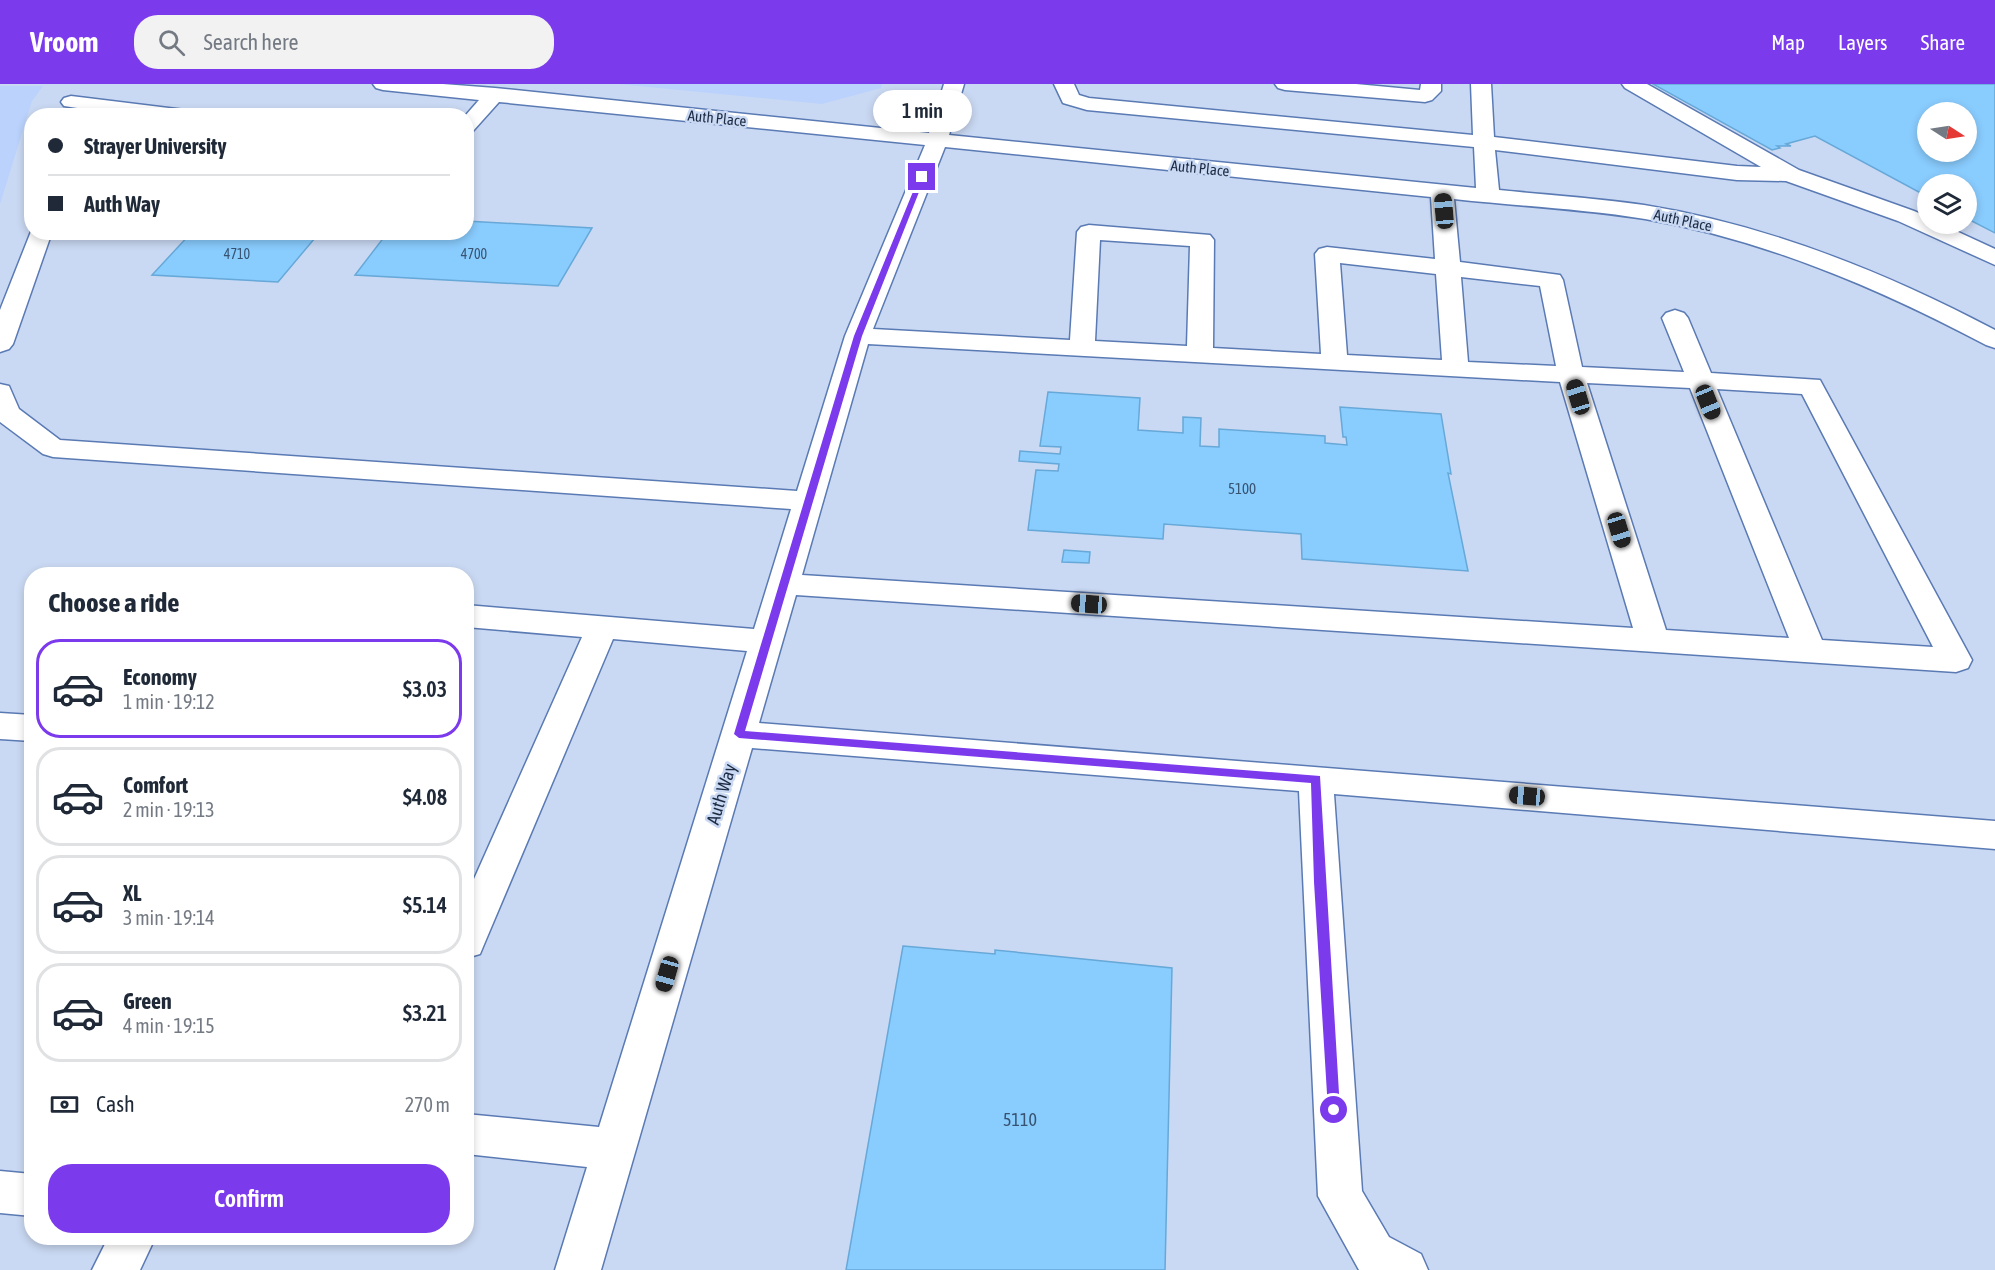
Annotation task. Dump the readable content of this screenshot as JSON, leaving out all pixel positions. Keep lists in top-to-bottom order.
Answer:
{
  "streets": {
    "street": ["Auth Place", "Auth Way"]
  },
  "crossings": [
    ["Auth Place", "Auth Way"]
  ],
  "house_numbers": [
    "4710",
    "4700",
    "5100",
    "5110"
  ],
  "north": "right",
  "page": {
    "header": "Vroom",
    "search": "Search here",
    "nav": ["Map", "Layers", "Share"],
    "bubble": "1 min",
    "banner": ["Strayer University", "Auth Way"],
    "heading": "Choose a ride",
    "list": [
      {
        "name": "Economy",
        "note": "1 min · 19:12",
        "value": "$3.03"
      },
      {
        "name": "Comfort",
        "note": "2 min · 19:13",
        "value": "$4.08"
      },
      {
        "name": "XL",
        "note": "3 min · 19:14",
        "value": "$5.14"
      },
      {
        "name": "Green",
        "note": "4 min · 19:15",
        "value": "$3.21"
      }
    ],
    "pay": ["Cash", "270 m"],
    "buttons": "Confirm"
  }
}
